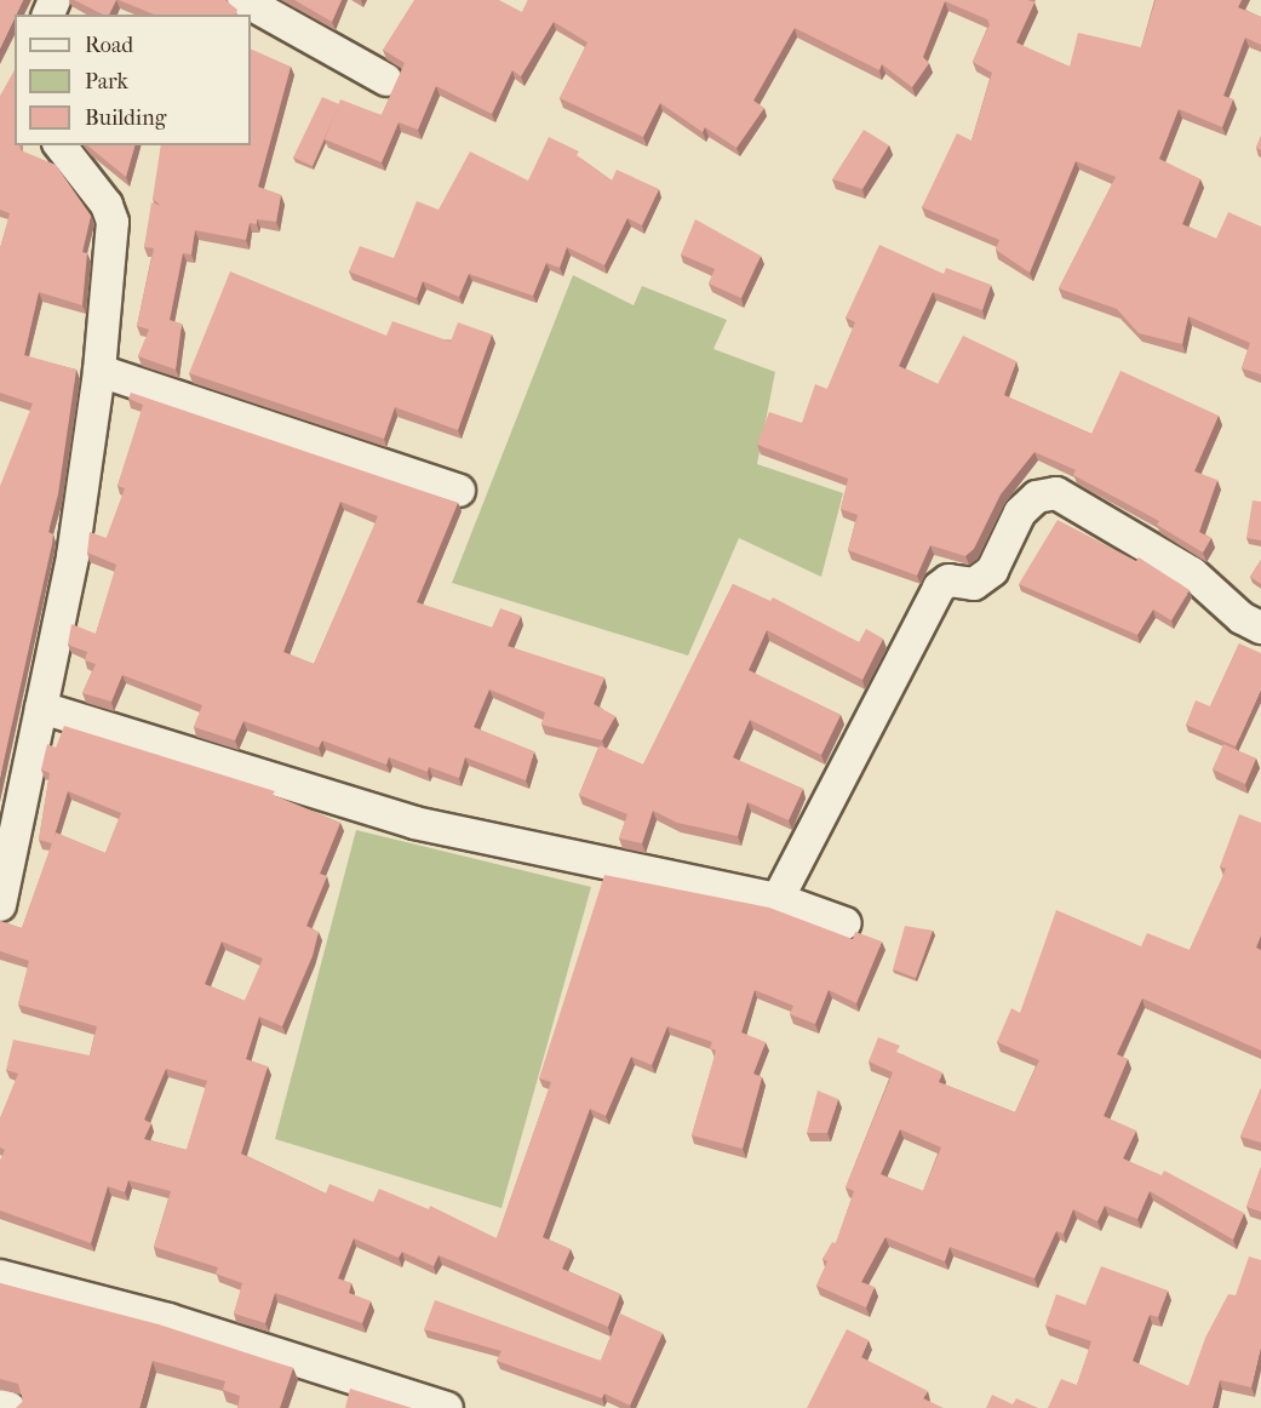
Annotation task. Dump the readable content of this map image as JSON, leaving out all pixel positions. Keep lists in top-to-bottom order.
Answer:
{
  "legend": ["Road", "Park", "Building"]
}
